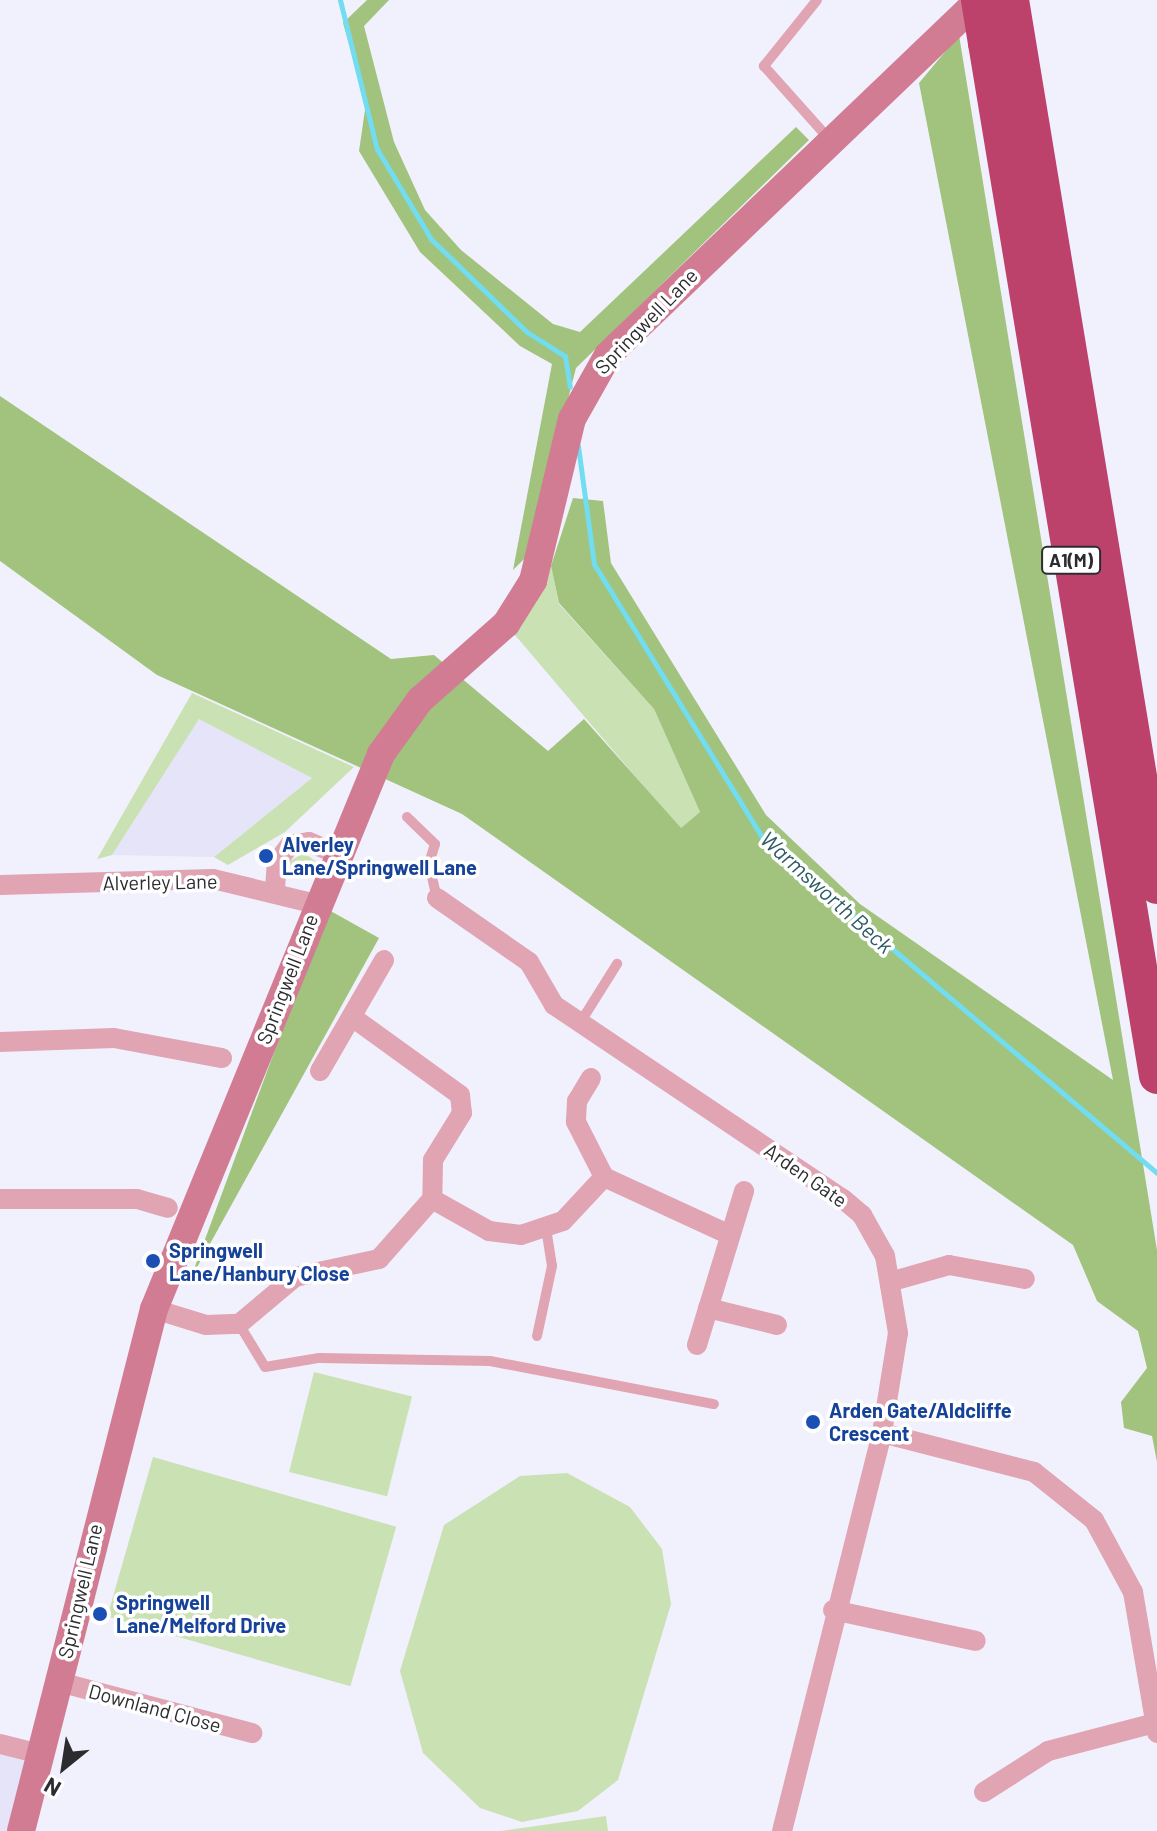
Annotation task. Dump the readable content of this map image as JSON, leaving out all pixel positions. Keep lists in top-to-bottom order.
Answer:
{
  "streets": {
    "highway": ["A1(M)"],
    "street": [
      "Springwell Lane",
      "Alverley Lane",
      "Arden Gate",
      "Downland Close"
    ]
  },
  "crossings": [
    ["Springwell Lane", "A1(M)"],
    ["Springwell Lane", "Alverley Lane"],
    ["Springwell Lane", "Downland Close"]
  ],
  "water": ["Warmsworth Beck"],
  "places": [
    "Alverley Lane/Springwell Lane",
    "Springwell Lane/Hanbury Close",
    "Arden Gate/Aldcliffe Crescent",
    "Springwell Lane/Melford Drive"
  ],
  "north": "bottom left"
}
